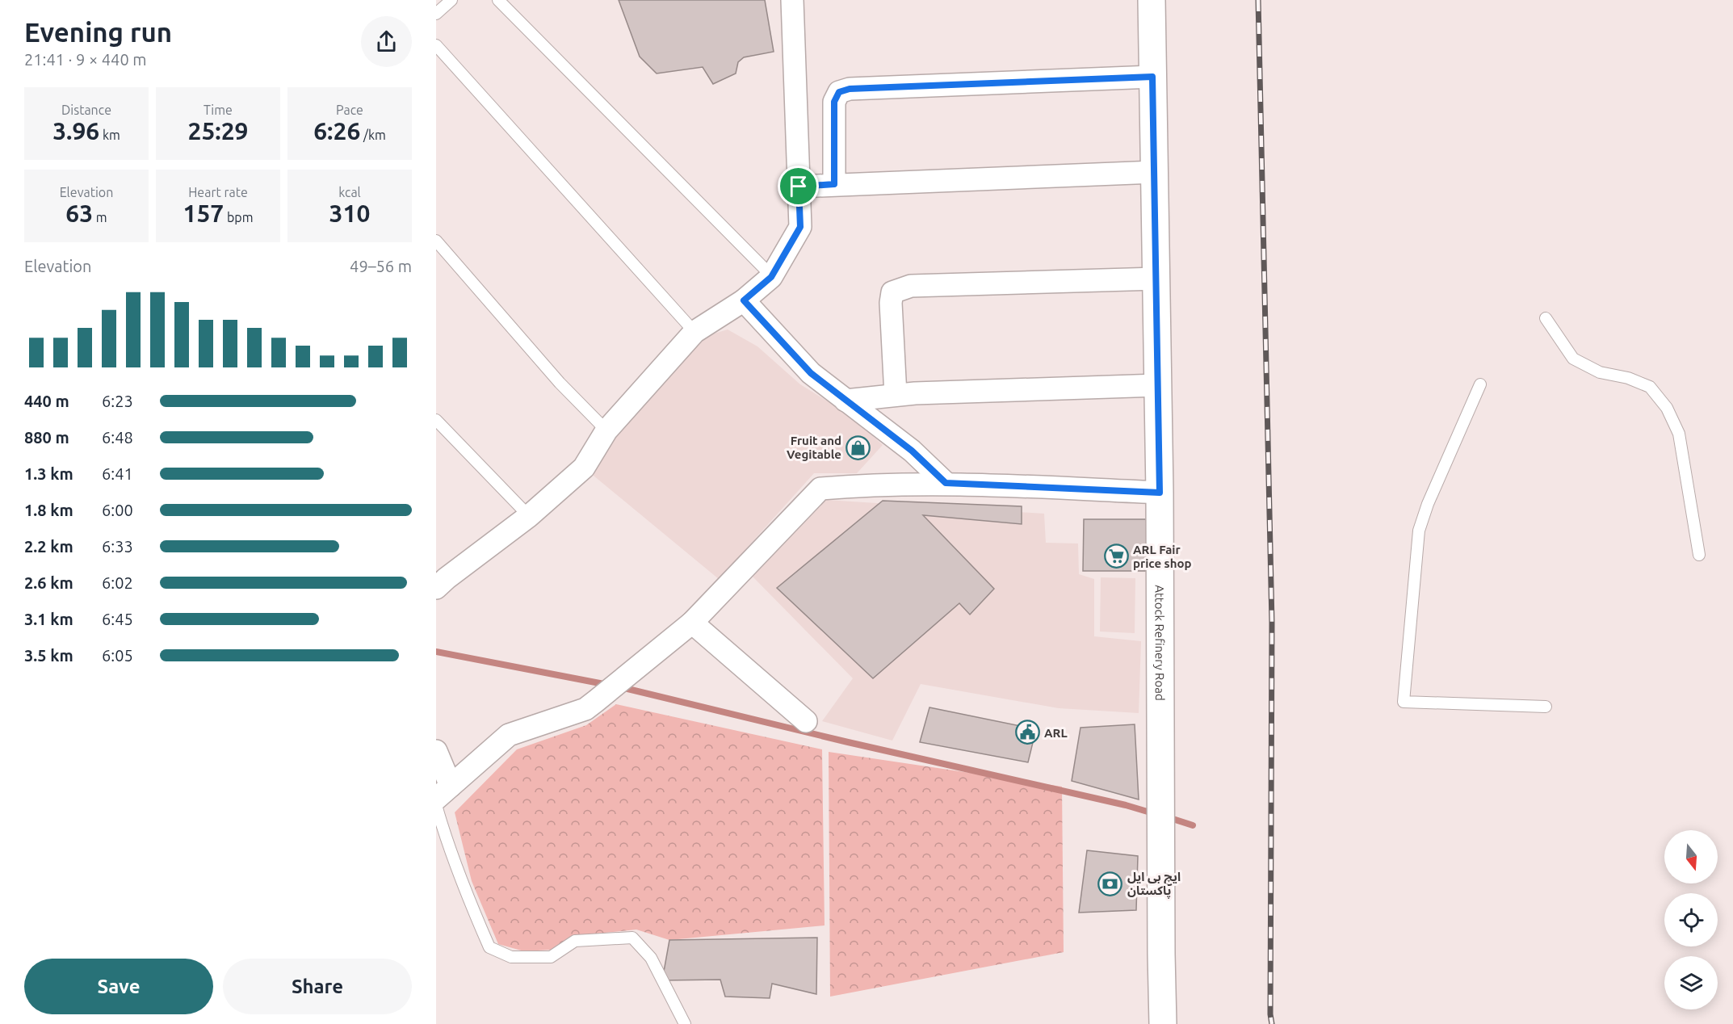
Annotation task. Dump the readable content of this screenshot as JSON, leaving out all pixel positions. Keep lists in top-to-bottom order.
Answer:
{
  "streets": {
    "street": ["Attock Refinery Road"]
  },
  "places": {
    "shop": ["Fruit and Vegitable"],
    "supermarket": ["ARL Fair price shop"],
    "public building": ["ARL"],
    "bank": ["ایچ بی ایل پاکستان"]
  },
  "north": "bottom",
  "page": {
    "heading": ["Evening run", "21:41 · 9 × 440 m"],
    "stats": [
      ["Distance", "3.96 km"],
      ["Time", "25:29"],
      ["Pace", "6:26 /km"],
      ["Elevation", "63 m"],
      ["Heart rate", "157 bpm"],
      ["kcal", "310"]
    ],
    "chart": ["Elevation", "49–56 m"],
    "list": [
      {
        "name": "440 m",
        "note": "6:23"
      },
      {
        "name": "880 m",
        "note": "6:48"
      },
      {
        "name": "1.3 km",
        "note": "6:41"
      },
      {
        "name": "1.8 km",
        "note": "6:00"
      },
      {
        "name": "2.2 km",
        "note": "6:33"
      },
      {
        "name": "2.6 km",
        "note": "6:02"
      },
      {
        "name": "3.1 km",
        "note": "6:45"
      },
      {
        "name": "3.5 km",
        "note": "6:05"
      }
    ],
    "buttons": ["Save", "Share"]
  }
}
